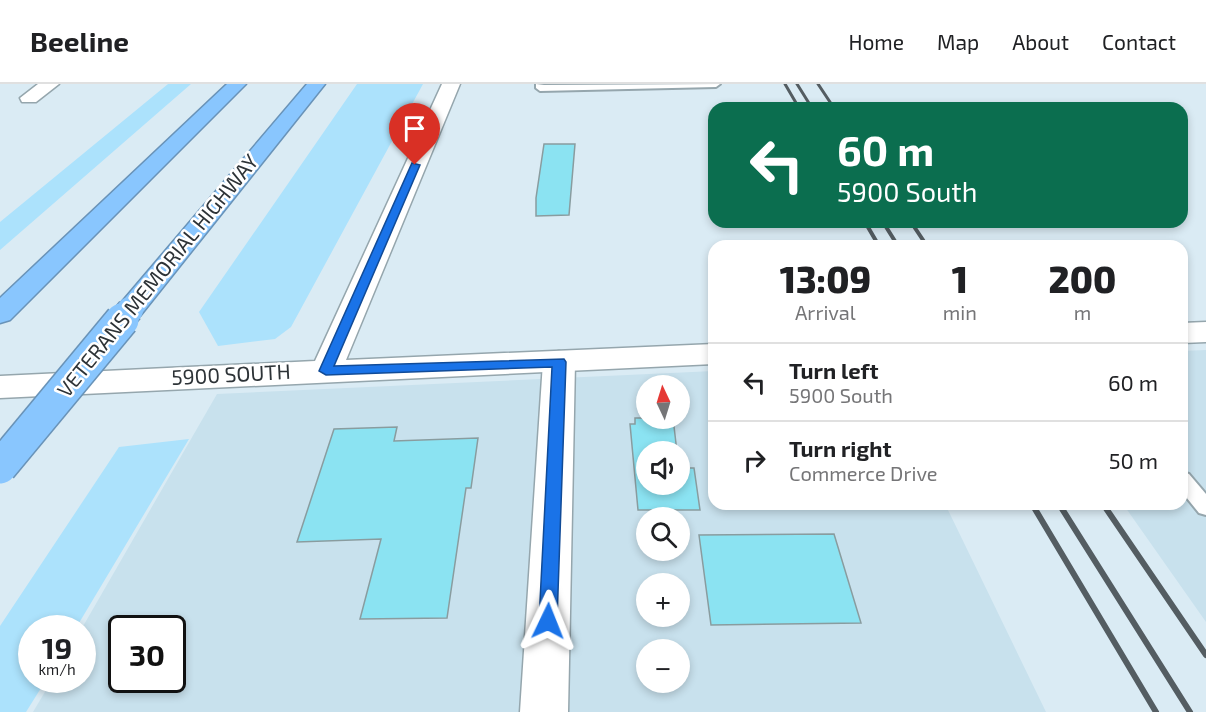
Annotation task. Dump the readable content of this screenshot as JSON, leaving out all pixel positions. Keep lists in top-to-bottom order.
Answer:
{
  "streets": {
    "highway": ["VETERANS MEMORIAL HIGHWAY"],
    "street": ["5900 SOUTH"]
  },
  "north": "top",
  "page": {
    "header": "Beeline",
    "nav": [
      "Home",
      "Map",
      "About",
      "Contact"
    ],
    "turn": ["60 m", "5900 South"],
    "eta": [
      "13:09",
      "Arrival",
      "1",
      "min",
      "200",
      "m"
    ],
    "list": [
      {
        "name": "Turn left",
        "note": "5900 South",
        "value": "60 m"
      },
      {
        "name": "Turn right",
        "note": "Commerce Drive",
        "value": "50 m"
      }
    ],
    "map_buttons": ["+", "−"],
    "speed": "19 km/h",
    "limit": "30"
  }
}
